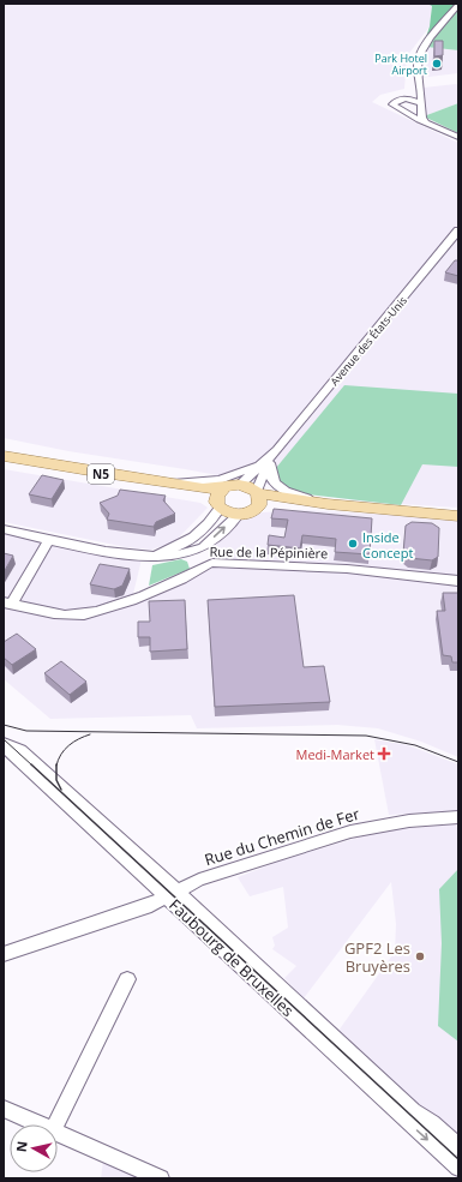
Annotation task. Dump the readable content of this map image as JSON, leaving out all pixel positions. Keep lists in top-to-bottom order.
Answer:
{
  "streets": {
    "main road": ["N5"],
    "street": [
      "Avenue des États-Unis",
      "Rue de la Pépinière",
      "Rue du Chemin de Fer",
      "Faubourg de Bruxelles"
    ]
  },
  "crossings": [
    ["Avenue des États-Unis", "N5"],
    ["Rue du Chemin de Fer", "Faubourg de Bruxelles"]
  ],
  "places": {
    "other": ["Park Hotel Airport", "Inside Concept", "GPF2 Les Bruyères"],
    "health": ["Medi-Market"]
  },
  "north": "left"
}
